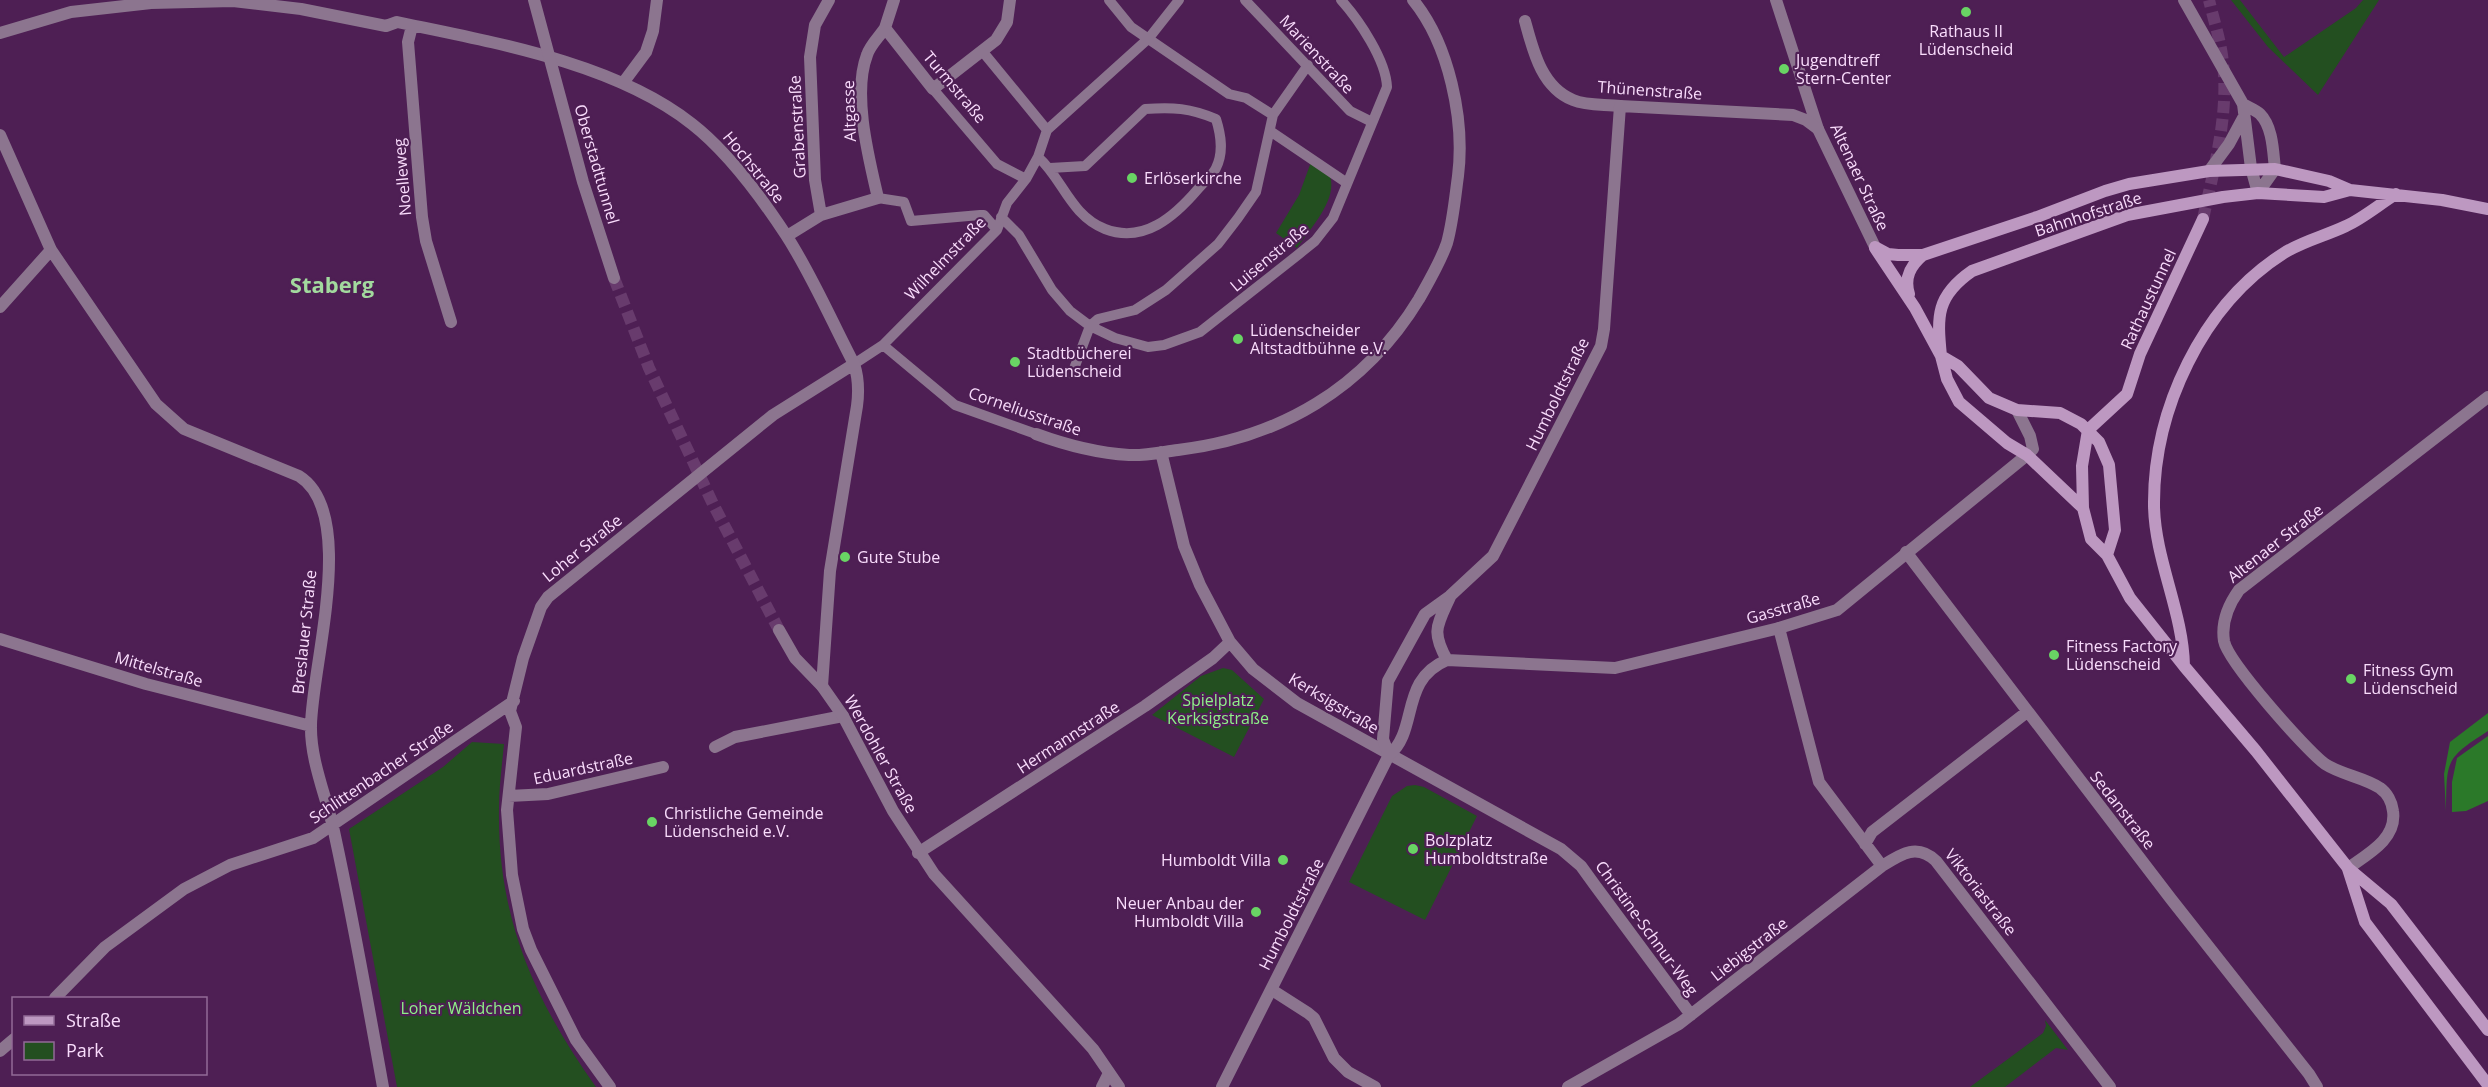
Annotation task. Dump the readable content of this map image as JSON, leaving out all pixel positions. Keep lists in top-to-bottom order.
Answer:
{
  "streets": {
    "main road": ["Altenaer Straße", "Bahnhofstraße", "Rathaustunnel"],
    "street": [
      "Marienstraße",
      "Turmstraße",
      "Thünenstraße",
      "Altgasse",
      "Grabenstraße",
      "Oberstadttunnel",
      "Hochstraße",
      "Noelleweg",
      "Luisenstraße",
      "Wilhelmstraße",
      "Humboldtstraße",
      "Corneliusstraße",
      "Loher Straße",
      "Gasstraße",
      "Breslauer Straße",
      "Mittelstraße",
      "Kerksigstraße",
      "Hermannstraße",
      "Werdohler Straße",
      "Eduardstraße",
      "Schlittenbacher Straße",
      "Sedanstraße",
      "Viktoriastraße",
      "Christine-Schnur-Weg",
      "Liebigstraße"
    ]
  },
  "crossings": [
    ["Marienstraße", "Luisenstraße"],
    ["Turmstraße", "Altgasse"],
    ["Turmstraße", "Wilhelmstraße"],
    ["Thünenstraße", "Altenaer Straße"],
    ["Thünenstraße", "Humboldtstraße"],
    ["Oberstadttunnel", "Hochstraße"],
    ["Hochstraße", "Noelleweg"],
    ["Hochstraße", "Wilhelmstraße"],
    ["Hochstraße", "Loher Straße"],
    ["Hochstraße", "Werdohler Straße"],
    ["Altenaer Straße", "Bahnhofstraße"],
    ["Altenaer Straße", "Rathaustunnel"],
    ["Altenaer Straße", "Gasstraße"],
    ["Wilhelmstraße", "Corneliusstraße"],
    ["Wilhelmstraße", "Loher Straße"],
    ["Wilhelmstraße", "Werdohler Straße"],
    ["Humboldtstraße", "Gasstraße"],
    ["Humboldtstraße", "Kerksigstraße"],
    ["Humboldtstraße", "Christine-Schnur-Weg"],
    ["Corneliusstraße", "Kerksigstraße"],
    ["Loher Straße", "Werdohler Straße"],
    ["Loher Straße", "Eduardstraße"],
    ["Loher Straße", "Schlittenbacher Straße"],
    ["Gasstraße", "Sedanstraße"],
    ["Breslauer Straße", "Mittelstraße"],
    ["Breslauer Straße", "Schlittenbacher Straße"],
    ["Kerksigstraße", "Hermannstraße"],
    ["Kerksigstraße", "Christine-Schnur-Weg"],
    ["Hermannstraße", "Werdohler Straße"],
    ["Viktoriastraße", "Liebigstraße"],
    ["Christine-Schnur-Weg", "Liebigstraße"]
  ],
  "districts": ["Staberg"],
  "parks": ["Spielplatz Kerksigstraße", "Loher Wäldchen"],
  "places": [
    "Rathaus II Lüdenscheid",
    "Jugendtreff Stern-Center",
    "Erlöserkirche",
    "Lüdenscheider Altstadtbühne e.V.",
    "Stadtbücherei Lüdenscheid",
    "Gute Stube",
    "Fitness Factory Lüdenscheid",
    "Fitness Gym Lüdenscheid",
    "Christliche Gemeinde Lüdenscheid e.V.",
    "Bolzplatz Humboldtstraße",
    "Humboldt Villa",
    "Neuer Anbau der Humboldt Villa"
  ],
  "legend": ["Straße", "Park"]
}
